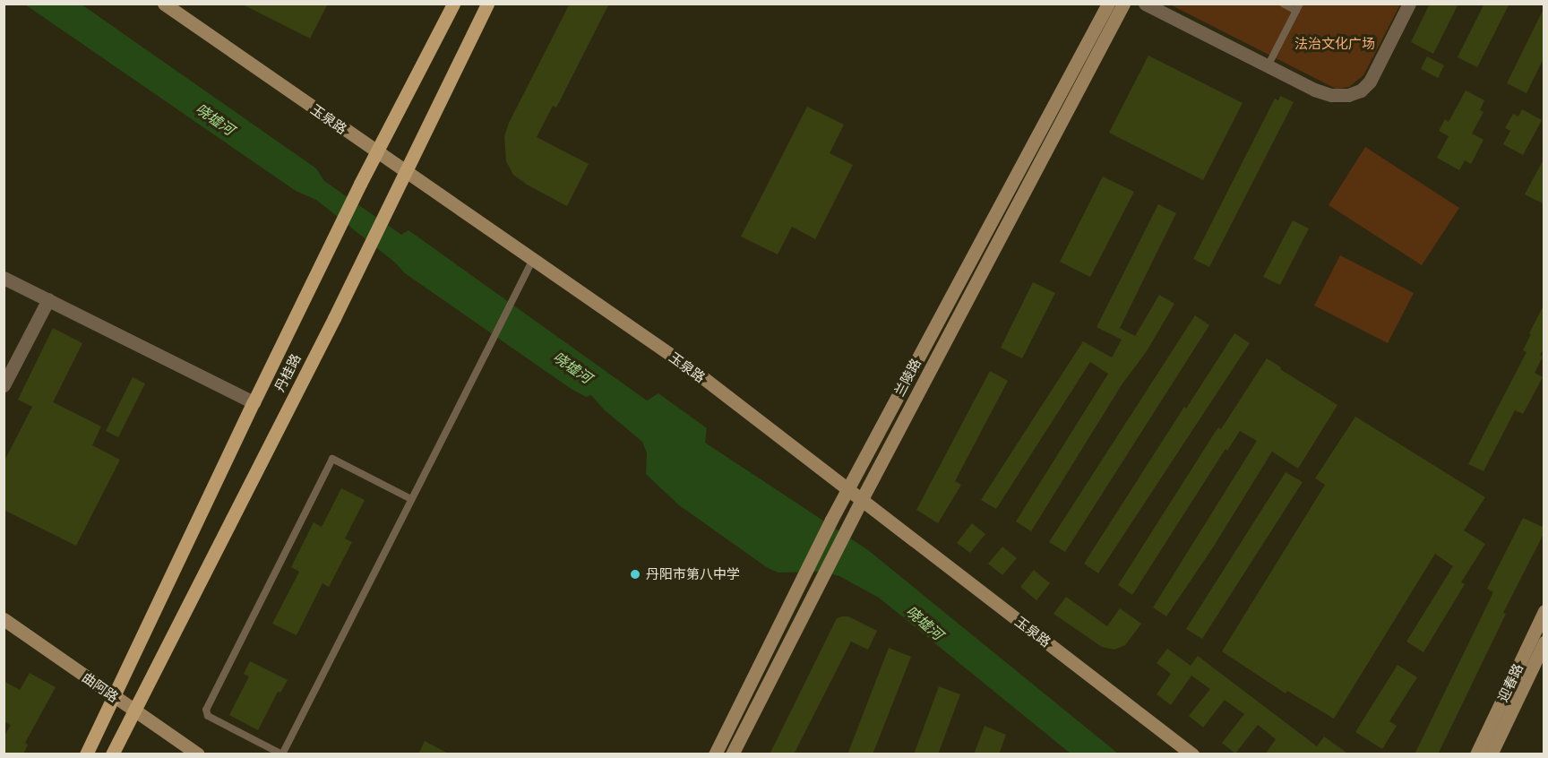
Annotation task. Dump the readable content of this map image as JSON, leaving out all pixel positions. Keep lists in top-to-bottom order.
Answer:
{
  "streets": {
    "main road": ["丹桂路"],
    "street": [
      "玉泉路",
      "兰陵路",
      "迎春路",
      "曲阿路"
    ]
  },
  "crossings": [
    ["玉泉路", "丹桂路"],
    ["玉泉路", "兰陵路"],
    ["丹桂路", "曲阿路"]
  ],
  "water": ["哓墟河"],
  "parks": ["法治文化广场"],
  "places": ["丹阳市第八中学"]
}
